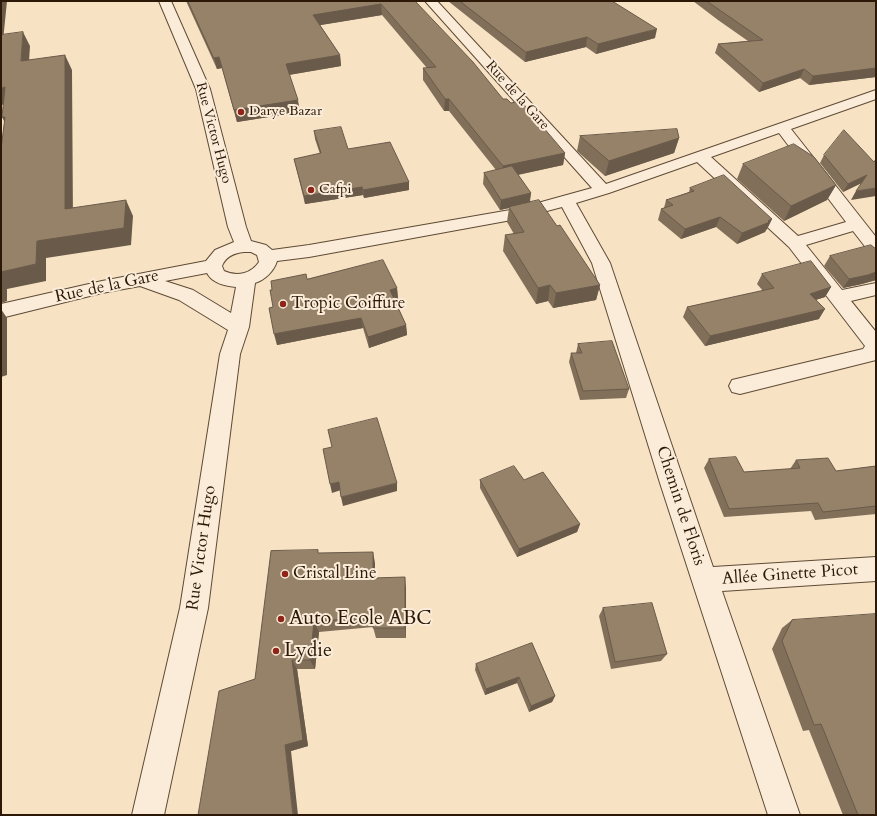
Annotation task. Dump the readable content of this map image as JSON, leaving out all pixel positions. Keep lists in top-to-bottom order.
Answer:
{
  "streets": {
    "street": [
      "Rue de la Gare",
      "Rue Victor Hugo",
      "Chemin de Floris",
      "Allée Ginette Picot"
    ]
  },
  "crossings": [
    ["Rue de la Gare", "Rue Victor Hugo"],
    ["Chemin de Floris", "Allée Ginette Picot"]
  ],
  "places": [
    "Darye Bazar",
    "Cafpi",
    "Tropic Coiffure",
    "Cristal Line",
    "Auto Ecole ABC",
    "Lydie"
  ]
}
